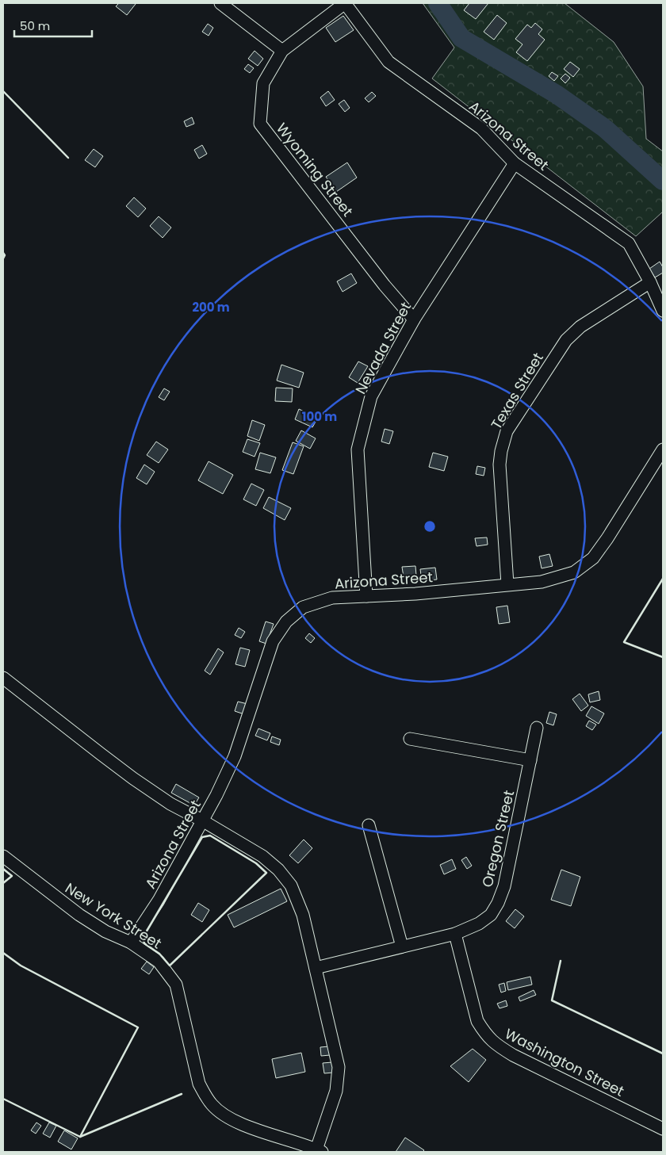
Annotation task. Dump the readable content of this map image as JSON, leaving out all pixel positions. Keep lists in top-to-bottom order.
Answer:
{
  "streets": {
    "street": [
      "Arizona Street",
      "Wyoming Street",
      "Nevada Street",
      "Texas Street",
      "Oregon Street",
      "New York Street",
      "Washington Street"
    ]
  },
  "crossings": [
    ["Arizona Street", "Wyoming Street"],
    ["Arizona Street", "Nevada Street"],
    ["Arizona Street", "Texas Street"],
    ["Arizona Street", "New York Street"],
    ["Wyoming Street", "Nevada Street"],
    ["Oregon Street", "Washington Street"]
  ],
  "scale_bar": "50 m",
  "rings": ["200 m", "100 m"]
}
